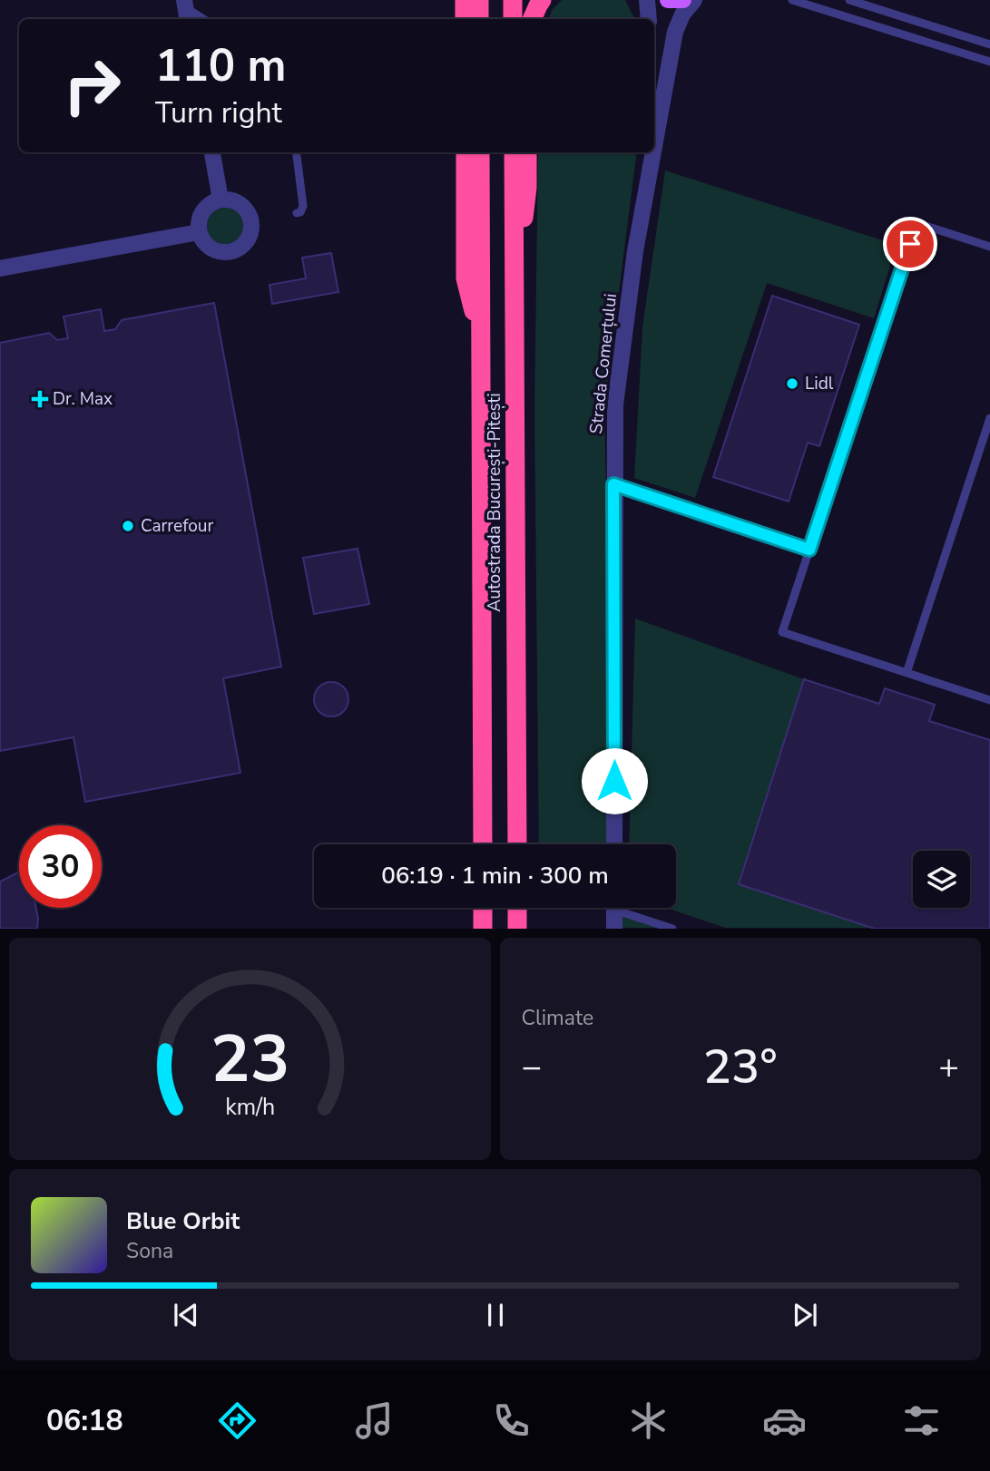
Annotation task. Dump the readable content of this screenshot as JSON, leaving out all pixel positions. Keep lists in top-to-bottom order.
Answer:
{
  "streets": {
    "highway": ["Autostrada București-Pitești"],
    "street": ["Strada Comerțului"]
  },
  "places": {
    "other": ["Lidl", "Carrefour"],
    "health": ["Dr. Max"]
  },
  "page": {
    "turn": ["110 m", "Turn right"],
    "limit": "30",
    "trip": "06:19 · 1 min · 300 m",
    "tile": "Climate",
    "heat": ["−", "23°", "+"],
    "song": ["Blue Orbit", "Sona"],
    "tabs": "06:18",
    "gauge": ["23", "km/h"]
  }
}
